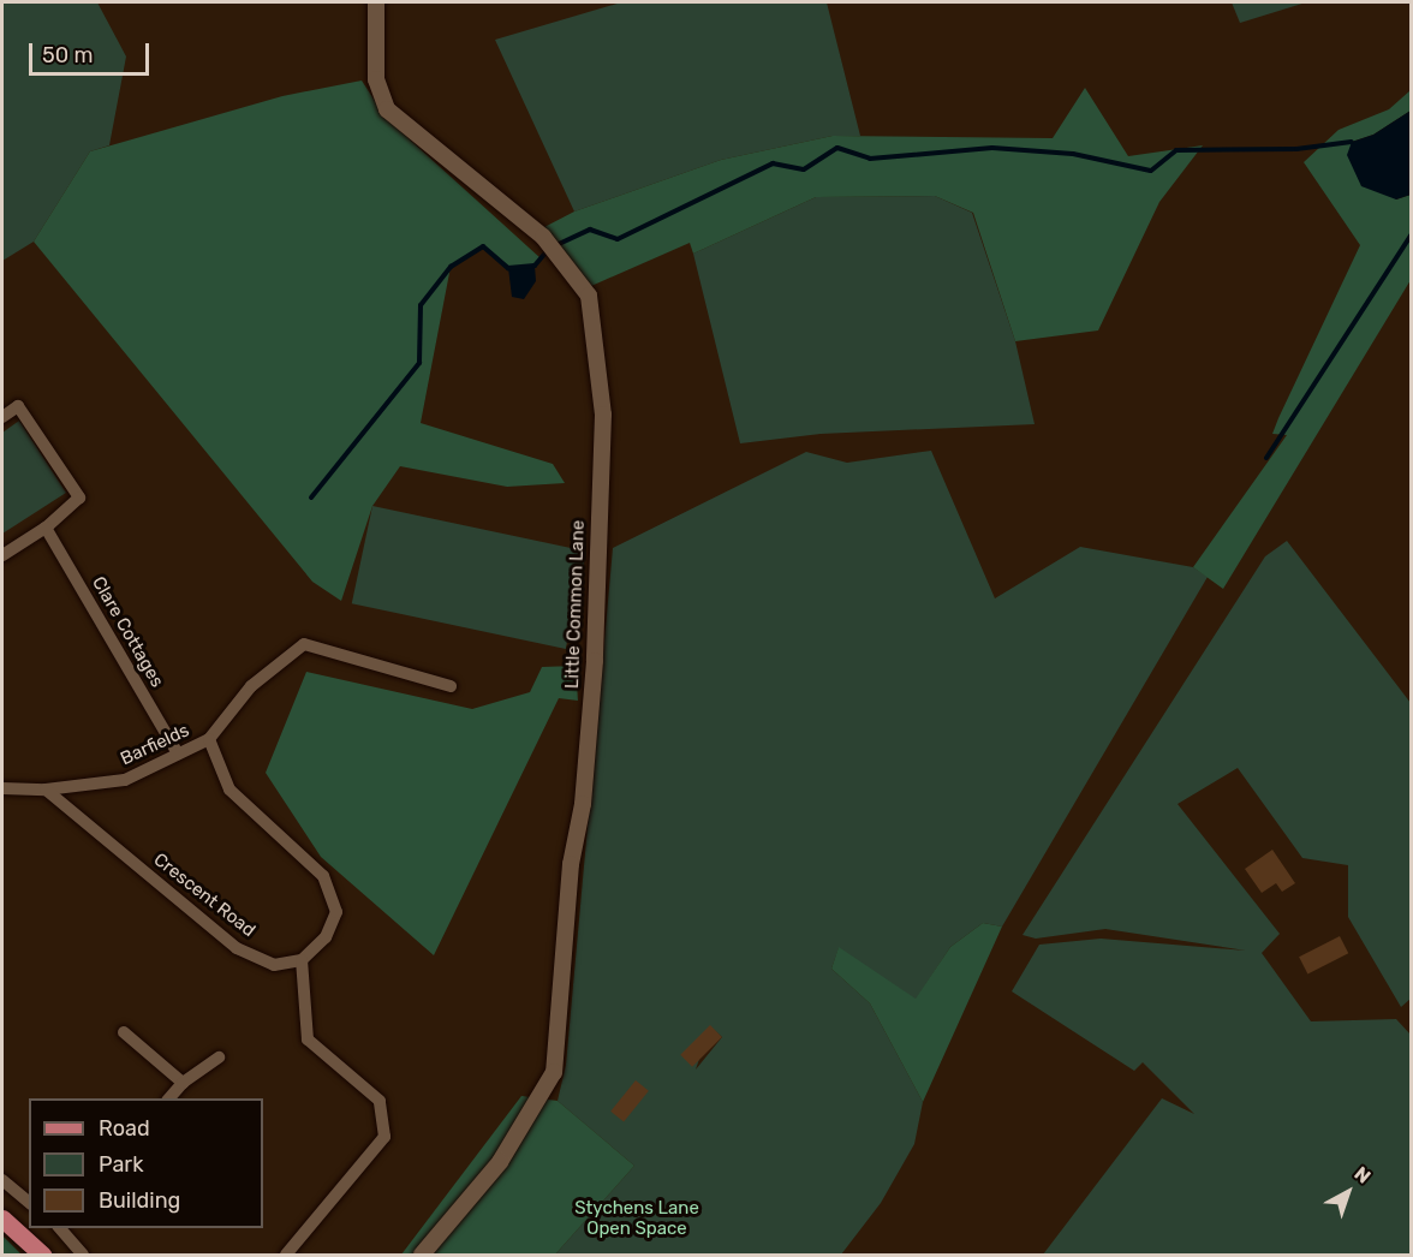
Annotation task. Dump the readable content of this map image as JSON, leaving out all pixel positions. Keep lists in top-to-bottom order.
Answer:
{
  "streets": {
    "street": [
      "Little Common Lane",
      "Clare Cottages",
      "Barfields",
      "Crescent Road"
    ]
  },
  "crossings": [
    ["Clare Cottages", "Barfields"],
    ["Barfields", "Crescent Road"]
  ],
  "parks": ["Stychens Lane Open Space"],
  "legend": ["Road", "Park", "Building"],
  "scale_bar": "50 m",
  "north": "top right"
}
